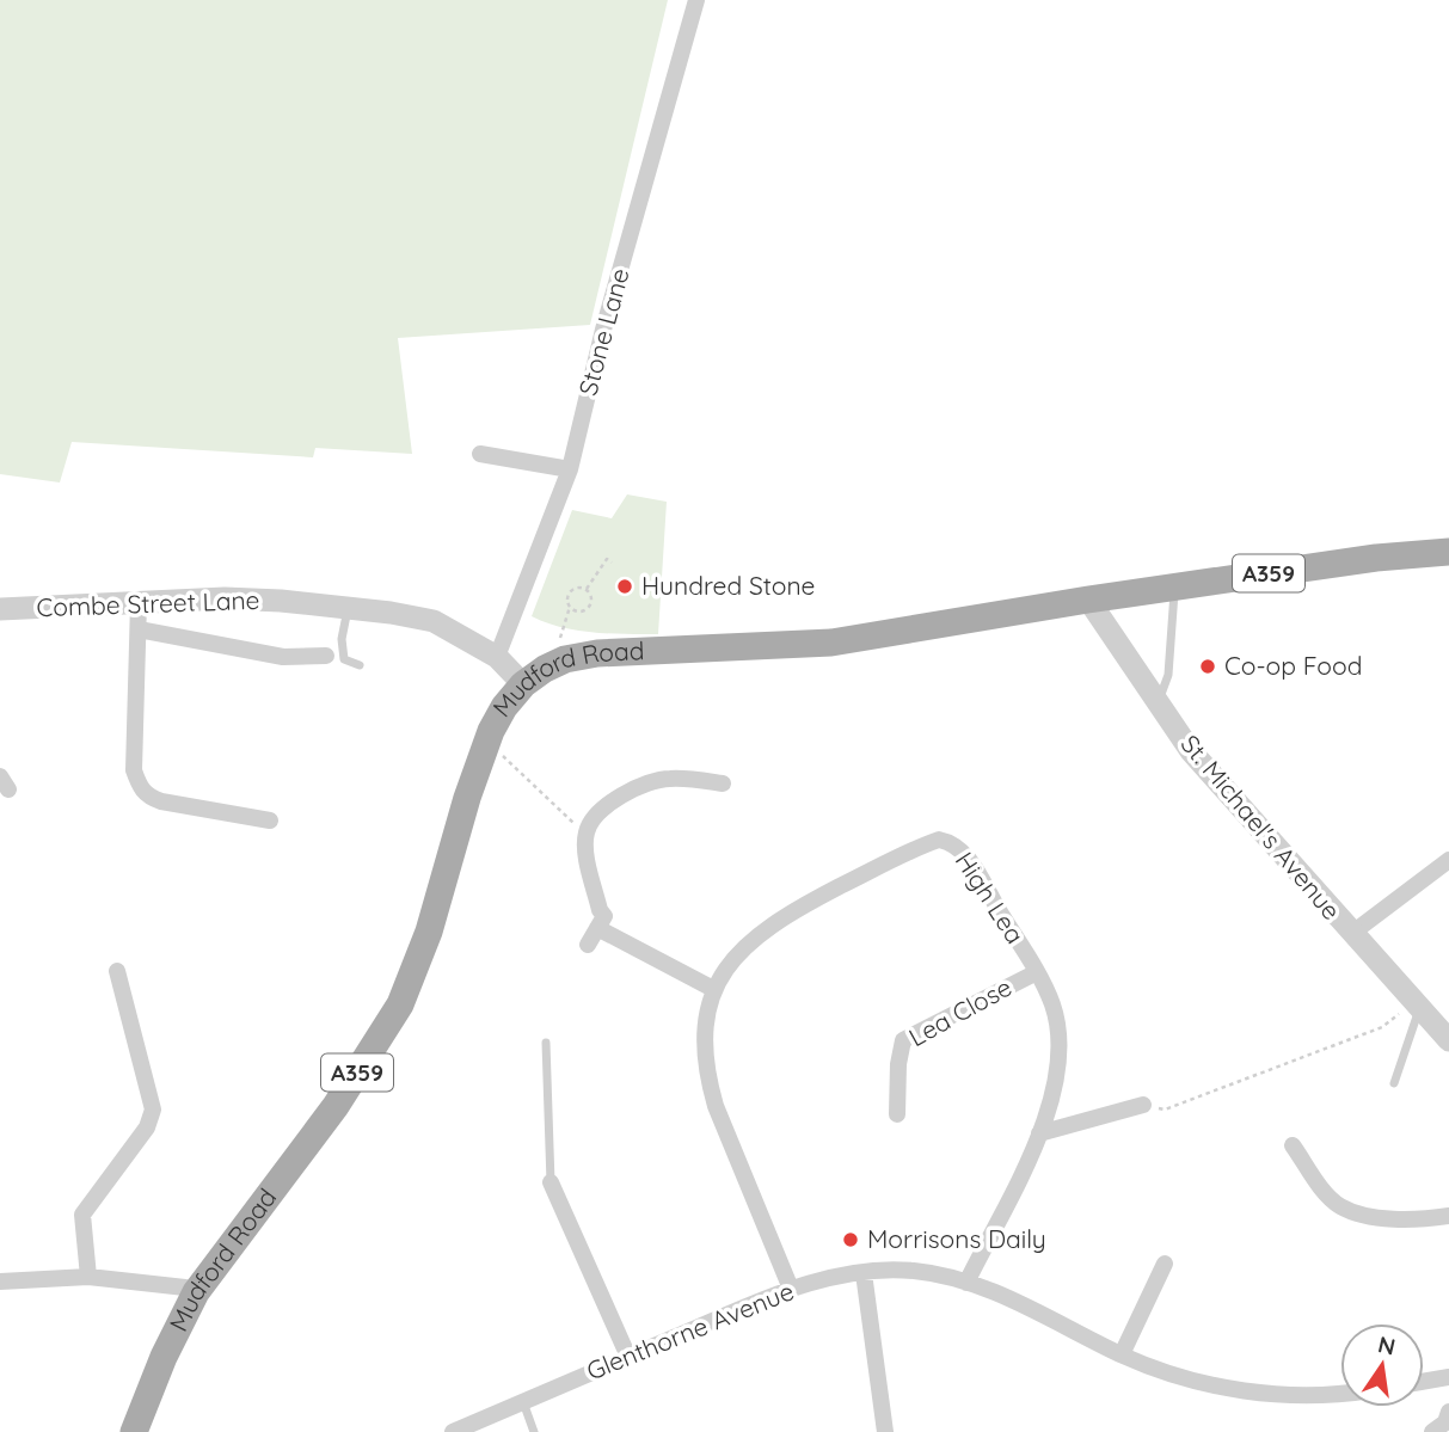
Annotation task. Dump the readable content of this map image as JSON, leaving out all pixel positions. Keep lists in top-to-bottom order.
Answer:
{
  "streets": {
    "main road": ["A359", "Mudford Road"],
    "street": [
      "Stone Lane",
      "Combe Street Lane",
      "St. Michael's Avenue",
      "High Lea",
      "Lea Close",
      "Glenthorne Avenue"
    ]
  },
  "crossings": [
    ["Stone Lane", "Combe Street Lane"],
    ["Combe Street Lane", "Mudford Road"],
    ["Mudford Road", "St. Michael's Avenue"],
    ["High Lea", "Lea Close"],
    ["High Lea", "Glenthorne Avenue"]
  ],
  "places": ["Hundred Stone", "Co-op Food", "Morrisons Daily"],
  "north": "top"
}
